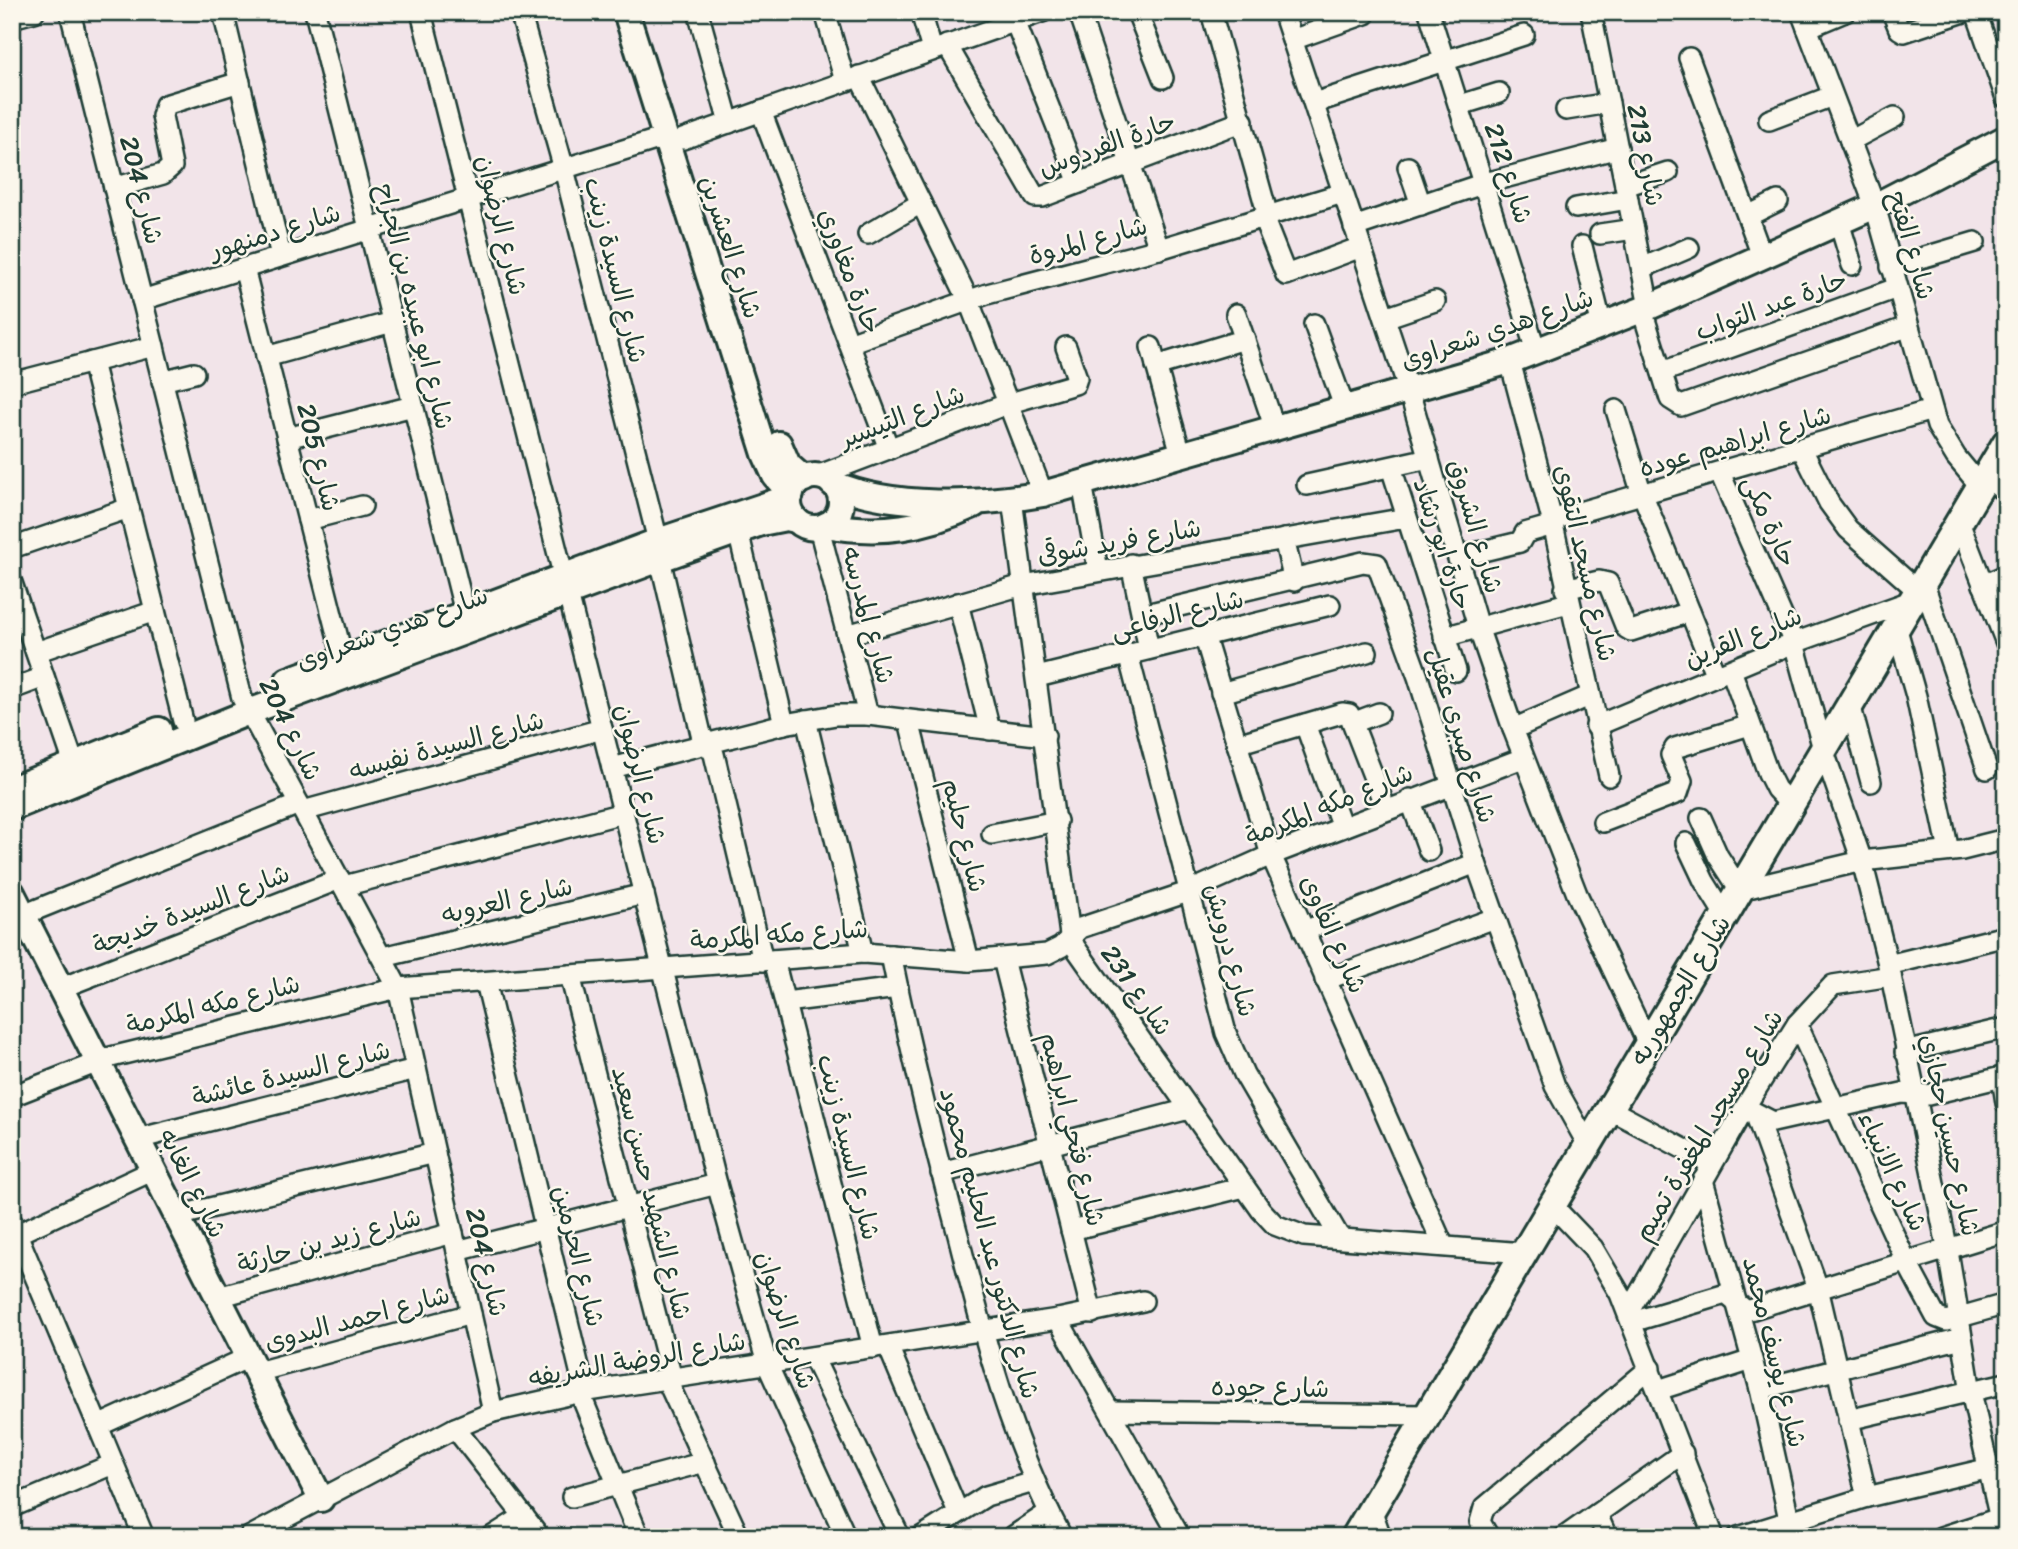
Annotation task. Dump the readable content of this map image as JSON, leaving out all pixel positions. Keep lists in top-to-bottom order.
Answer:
{
  "streets": {
    "main road": ["شارع الجمهوريه"],
    "street": [
      "حارة الفردوس",
      "شارع 213",
      "شارع 212",
      "شارع 204",
      "شارع الرضوان",
      "شارع دمنهور",
      "شارع المروة",
      "شارع الفتح",
      "شارع العشرين",
      "شارع السيدة زينب",
      "حارة مغاوري",
      "حارة عبد التواب",
      "شارع ابو عبيده بن الجراح",
      "شارع هدي شعراوى",
      "شارع التيسير",
      "شارع ابراهيم عوده",
      "شارع 205",
      "حارة مكى",
      "شارع الشروق",
      "شارع فريد شوقى",
      "حارة ابو رشاد",
      "شارع مسجد التقوى",
      "شارع الرفاعى",
      "شارع المدرسه",
      "شارع القرين",
      "شارع صبرى عقيل",
      "شارع السيدة نفيسه",
      "شارع مكه المكرمة",
      "شارع حليم",
      "شارع العروبه",
      "شارع السيدة خديجة",
      "شارع الفاوى",
      "شارع درويش",
      "شارع 231",
      "شارع السيدة عائشة",
      "شارع مسجد المغفرة تميم",
      "شارع فتحي ابراهيم",
      "شارع حسين حجازي",
      "شارع الانبياء",
      "شارع الغابه",
      "شارع الشهيد حسن سعيد",
      "شارع زيد بن حارثة",
      "شارع الدكتور عبد الحليم محمود",
      "شارع الحرمين",
      "شارع احمد البدوى",
      "شارع يوسف محمد",
      "شارع الروضة الشريفه",
      "شارع جوده"
    ]
  },
  "crossings": [
    ["حارة الفردوس", "شارع دمنهور"],
    ["شارع 213", "شارع الفتح"],
    ["شارع 213", "حارة عبد التواب"],
    ["شارع 213", "شارع هدي شعراوى"],
    ["شارع 212", "شارع هدي شعراوى"],
    ["شارع 204", "شارع دمنهور"],
    ["شارع 204", "شارع هدي شعراوى"],
    ["شارع 204", "شارع السيدة نفيسه"],
    ["شارع 204", "شارع مكه المكرمة"],
    ["شارع 204", "شارع العروبه"],
    ["شارع 204", "شارع السيدة خديجة"],
    ["شارع 204", "شارع السيدة عائشة"],
    ["شارع 204", "شارع زيد بن حارثة"],
    ["شارع 204", "شارع احمد البدوى"],
    ["شارع 204", "شارع الروضة الشريفه"],
    ["شارع الرضوان", "شارع دمنهور"],
    ["شارع الرضوان", "شارع هدي شعراوى"],
    ["شارع الرضوان", "شارع السيدة نفيسه"],
    ["شارع الرضوان", "شارع مكه المكرمة"],
    ["شارع الرضوان", "شارع العروبه"],
    ["شارع الرضوان", "شارع السيدة خديجة"],
    ["شارع الرضوان", "شارع زيد بن حارثة"],
    ["شارع الرضوان", "شارع الروضة الشريفه"],
    ["شارع دمنهور", "شارع العشرين"],
    ["شارع دمنهور", "شارع السيدة زينب"],
    ["شارع دمنهور", "حارة مغاوري"],
    ["شارع دمنهور", "شارع ابو عبيده بن الجراح"],
    ["شارع دمنهور", "شارع 205"],
    ["شارع المروة", "حارة مغاوري"],
    ["شارع المروة", "شارع الشروق"],
    ["شارع الفتح", "حارة عبد التواب"],
    ["شارع الفتح", "شارع هدي شعراوى"],
    ["شارع الفتح", "شارع ابراهيم عوده"],
    ["شارع الفتح", "شارع الجمهوريه"],
    ["شارع العشرين", "شارع هدي شعراوى"],
    ["شارع العشرين", "شارع التيسير"],
    ["شارع العشرين", "شارع المدرسه"],
    ["شارع السيدة زينب", "شارع هدي شعراوى"],
    ["شارع السيدة زينب", "شارع مكه المكرمة"],
    ["شارع السيدة زينب", "شارع الروضة الشريفه"],
    ["حارة مغاوري", "شارع التيسير"],
    ["شارع ابو عبيده بن الجراح", "شارع هدي شعراوى"],
    ["شارع هدي شعراوى", "شارع التيسير"],
    ["شارع هدي شعراوى", "شارع 205"],
    ["شارع هدي شعراوى", "شارع الشروق"],
    ["شارع هدي شعراوى", "شارع مسجد التقوى"],
    ["شارع هدي شعراوى", "شارع المدرسه"],
    ["شارع هدي شعراوى", "شارع 231"],
    ["شارع التيسير", "شارع المدرسه"],
    ["شارع ابراهيم عوده", "حارة مكى"],
    ["شارع ابراهيم عوده", "شارع الشروق"],
    ["شارع ابراهيم عوده", "شارع مسجد التقوى"],
    ["حارة مكى", "شارع القرين"],
    ["حارة مكى", "شارع الجمهوريه"],
    ["حارة مكى", "شارع حسين حجازي"],
    ["شارع الشروق", "حارة ابو رشاد"],
    ["شارع الشروق", "شارع مكه المكرمة"],
    ["شارع الشروق", "شارع الجمهوريه"],
    ["شارع فريد شوقى", "حارة ابو رشاد"],
    ["شارع فريد شوقى", "شارع المدرسه"],
    ["شارع فريد شوقى", "شارع 231"],
    ["حارة ابو رشاد", "شارع مسجد التقوى"],
    ["شارع مسجد التقوى", "شارع القرين"],
    ["شارع الرفاعى", "شارع الفاوى"],
    ["شارع الرفاعى", "شارع درويش"],
    ["شارع الرفاعى", "شارع 231"],
    ["شارع القرين", "شارع الجمهوريه"],
    ["شارع صبرى عقيل", "شارع مكه المكرمة"],
    ["شارع صبرى عقيل", "شارع الجمهوريه"],
    ["شارع السيدة نفيسه", "شارع الغابه"],
    ["شارع مكه المكرمة", "شارع حليم"],
    ["شارع مكه المكرمة", "شارع الفاوى"],
    ["شارع مكه المكرمة", "شارع درويش"],
    ["شارع مكه المكرمة", "شارع 231"],
    ["شارع مكه المكرمة", "شارع فتحي ابراهيم"],
    ["شارع مكه المكرمة", "شارع الغابه"],
    ["شارع مكه المكرمة", "شارع الشهيد حسن سعيد"],
    ["شارع مكه المكرمة", "شارع الدكتور عبد الحليم محمود"],
    ["شارع مكه المكرمة", "شارع الحرمين"],
    ["شارع السيدة خديجة", "شارع الغابه"],
    ["شارع الفاوى", "شارع 231"],
    ["شارع درويش", "شارع 231"],
    ["شارع 231", "شارع الجمهوريه"],
    ["شارع الجمهوريه", "شارع حسين حجازي"],
    ["شارع الجمهوريه", "شارع جوده"],
    ["شارع السيدة عائشة", "شارع الغابه"],
    ["شارع مسجد المغفرة تميم", "شارع حسين حجازي"],
    ["شارع مسجد المغفرة تميم", "شارع الانبياء"],
    ["شارع مسجد المغفرة تميم", "شارع يوسف محمد"],
    ["شارع فتحي ابراهيم", "شارع الروضة الشريفه"],
    ["شارع حسين حجازي", "شارع الانبياء"],
    ["شارع الغابه", "شارع زيد بن حارثة"],
    ["شارع الغابه", "شارع احمد البدوى"],
    ["شارع الغابه", "شارع الروضة الشريفه"],
    ["شارع الشهيد حسن سعيد", "شارع زيد بن حارثة"],
    ["شارع الشهيد حسن سعيد", "شارع الروضة الشريفه"],
    ["شارع زيد بن حارثة", "شارع الحرمين"],
    ["شارع الدكتور عبد الحليم محمود", "شارع الروضة الشريفه"],
    ["شارع الحرمين", "شارع الروضة الشريفه"]
  ]
}
